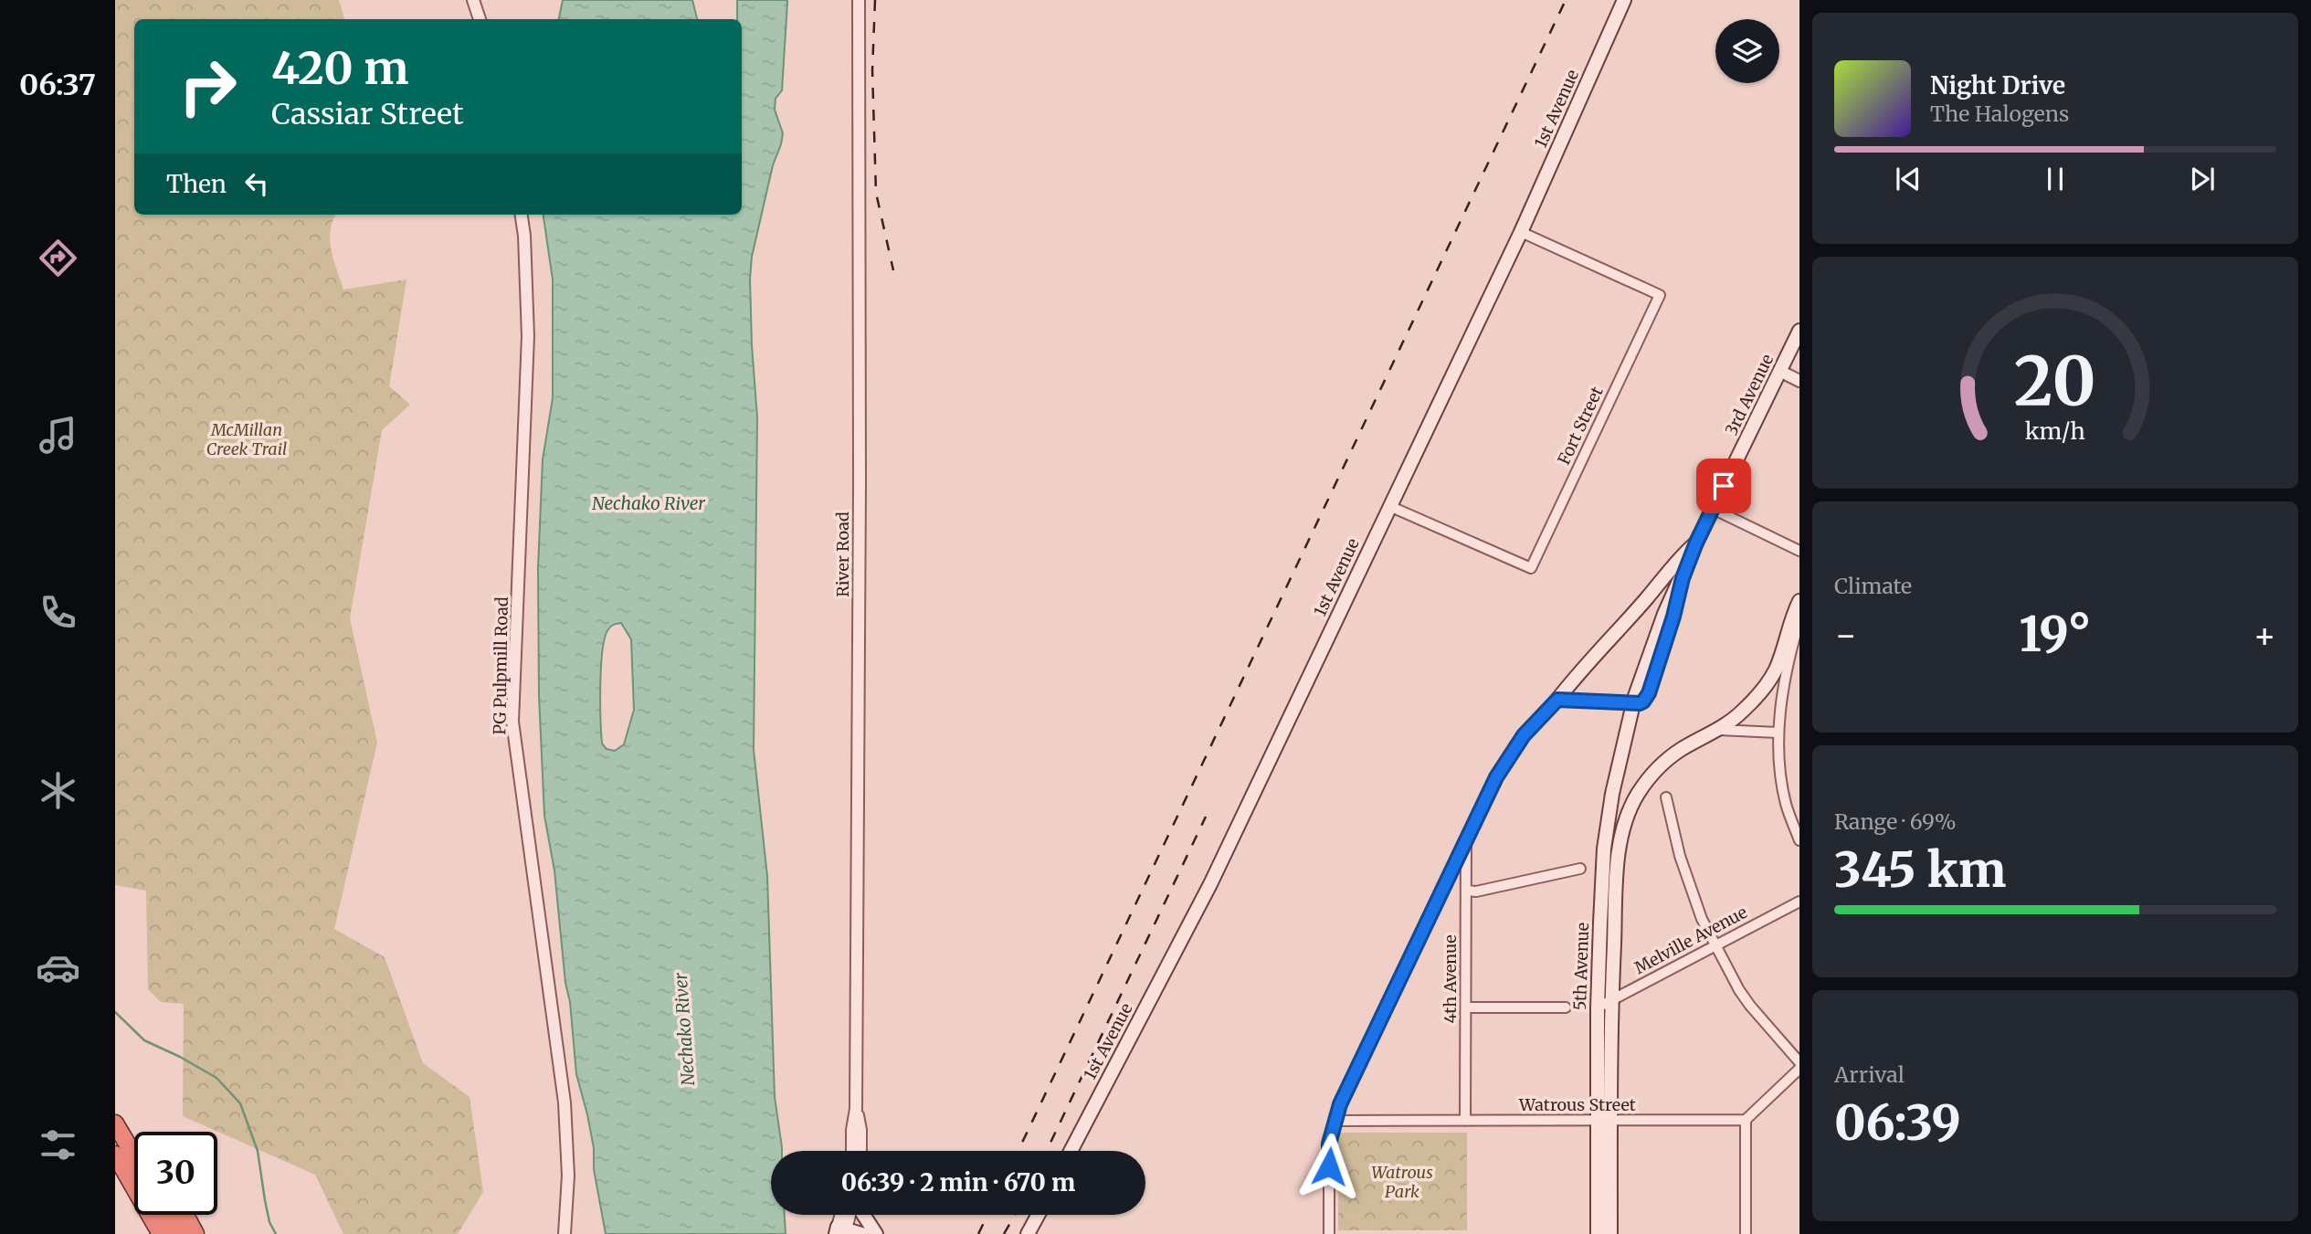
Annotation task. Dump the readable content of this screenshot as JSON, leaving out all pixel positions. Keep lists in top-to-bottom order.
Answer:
{
  "streets": {
    "main road": ["1st Avenue", "3rd Avenue", "5th Avenue"],
    "street": [
      "Fort Street",
      "River Road",
      "PG Pulpmill Road",
      "Melville Avenue",
      "4th Avenue",
      "Watrous Street"
    ]
  },
  "crossings": [
    ["1st Avenue", "Fort Street"],
    ["3rd Avenue", "5th Avenue"],
    ["Melville Avenue", "5th Avenue"],
    ["5th Avenue", "Watrous Street"],
    ["4th Avenue", "Watrous Street"]
  ],
  "water": ["Nechako River"],
  "parks": ["McMillan Creek Trail", "Watrous Park"],
  "page": {
    "tabs": "06:37",
    "turn": ["420 m", "Cassiar Street"],
    "song": ["Night Drive", "The Halogens"],
    "then": "Then",
    "tile": [
      "Climate",
      ["Range · 69%", "345 km"],
      ["Arrival", "06:39"]
    ],
    "heat": ["−", "19°", "+"],
    "limit": "30",
    "trip": "06:39 · 2 min · 670 m",
    "gauge": ["20", "km/h"]
  }
}
